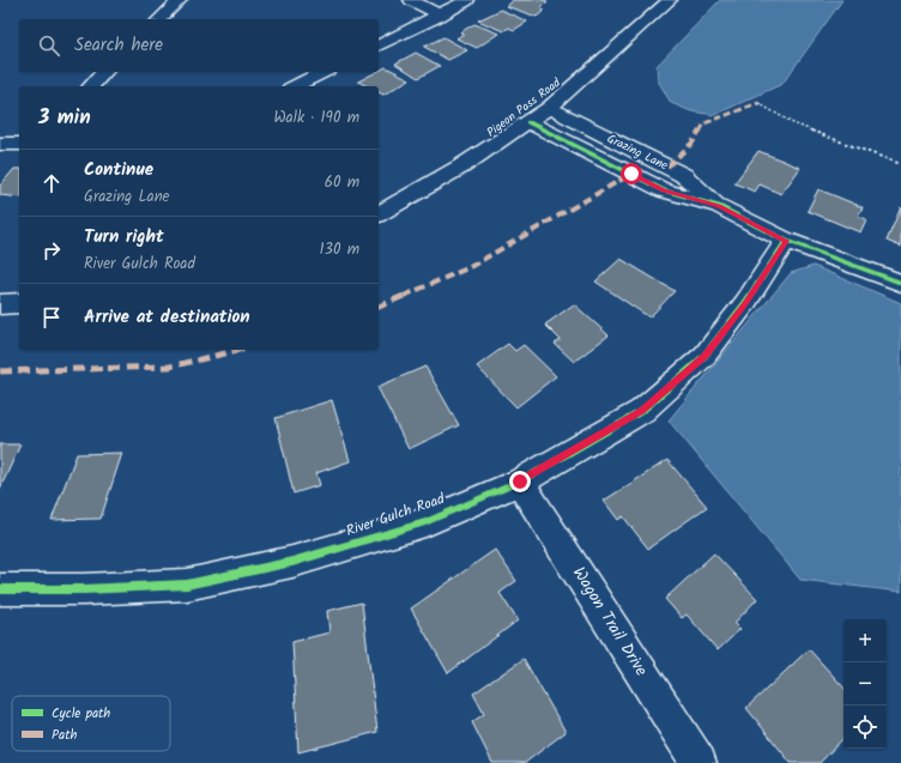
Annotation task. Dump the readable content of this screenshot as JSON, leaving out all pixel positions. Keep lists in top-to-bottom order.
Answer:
{
  "streets": {
    "street": [
      "Pigeon Pass Road",
      "Grazing Lane",
      "River Gulch Road",
      "Wagon Trail Drive"
    ]
  },
  "crossings": [
    ["Pigeon Pass Road", "Grazing Lane"],
    ["Grazing Lane", "River Gulch Road"],
    ["River Gulch Road", "Wagon Trail Drive"]
  ],
  "legend": ["Cycle path", "Path"],
  "page": {
    "search": "Search here",
    "heading": ["3 min", "Walk · 190 m"],
    "list": [
      ["Continue", "Grazing Lane", "60 m"],
      ["Turn right", "River Gulch Road", "130 m"],
      "Arrive at destination"
    ],
    "map_buttons": ["+", "−"]
  }
}
